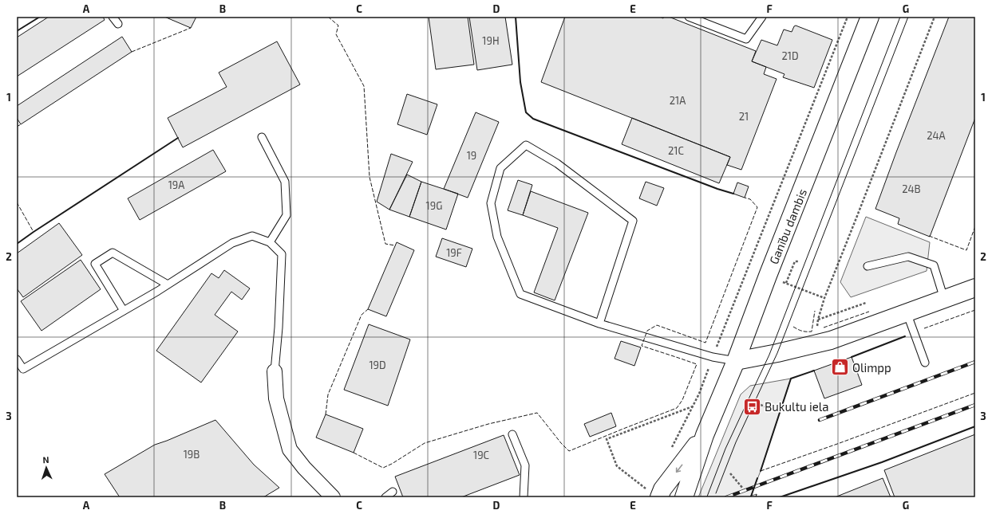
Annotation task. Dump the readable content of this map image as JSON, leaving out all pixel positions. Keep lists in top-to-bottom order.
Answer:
{
  "streets": {
    "main road": ["Ganību dambis"]
  },
  "places": {
    "shop": ["Olimpp"],
    "bus stop": ["Bukultu iela"]
  },
  "house_numbers": [
    "19H",
    "21D",
    "21A",
    "21",
    "24A",
    "21C",
    "19",
    "19A",
    "24B",
    "19G",
    "19F",
    "19D",
    "19B",
    "19C"
  ],
  "north": "top",
  "grid": {
    "columns": [
      "A",
      "B",
      "C",
      "D",
      "E",
      "F",
      "G"
    ],
    "rows": ["1", "2", "3"]
  }
}
